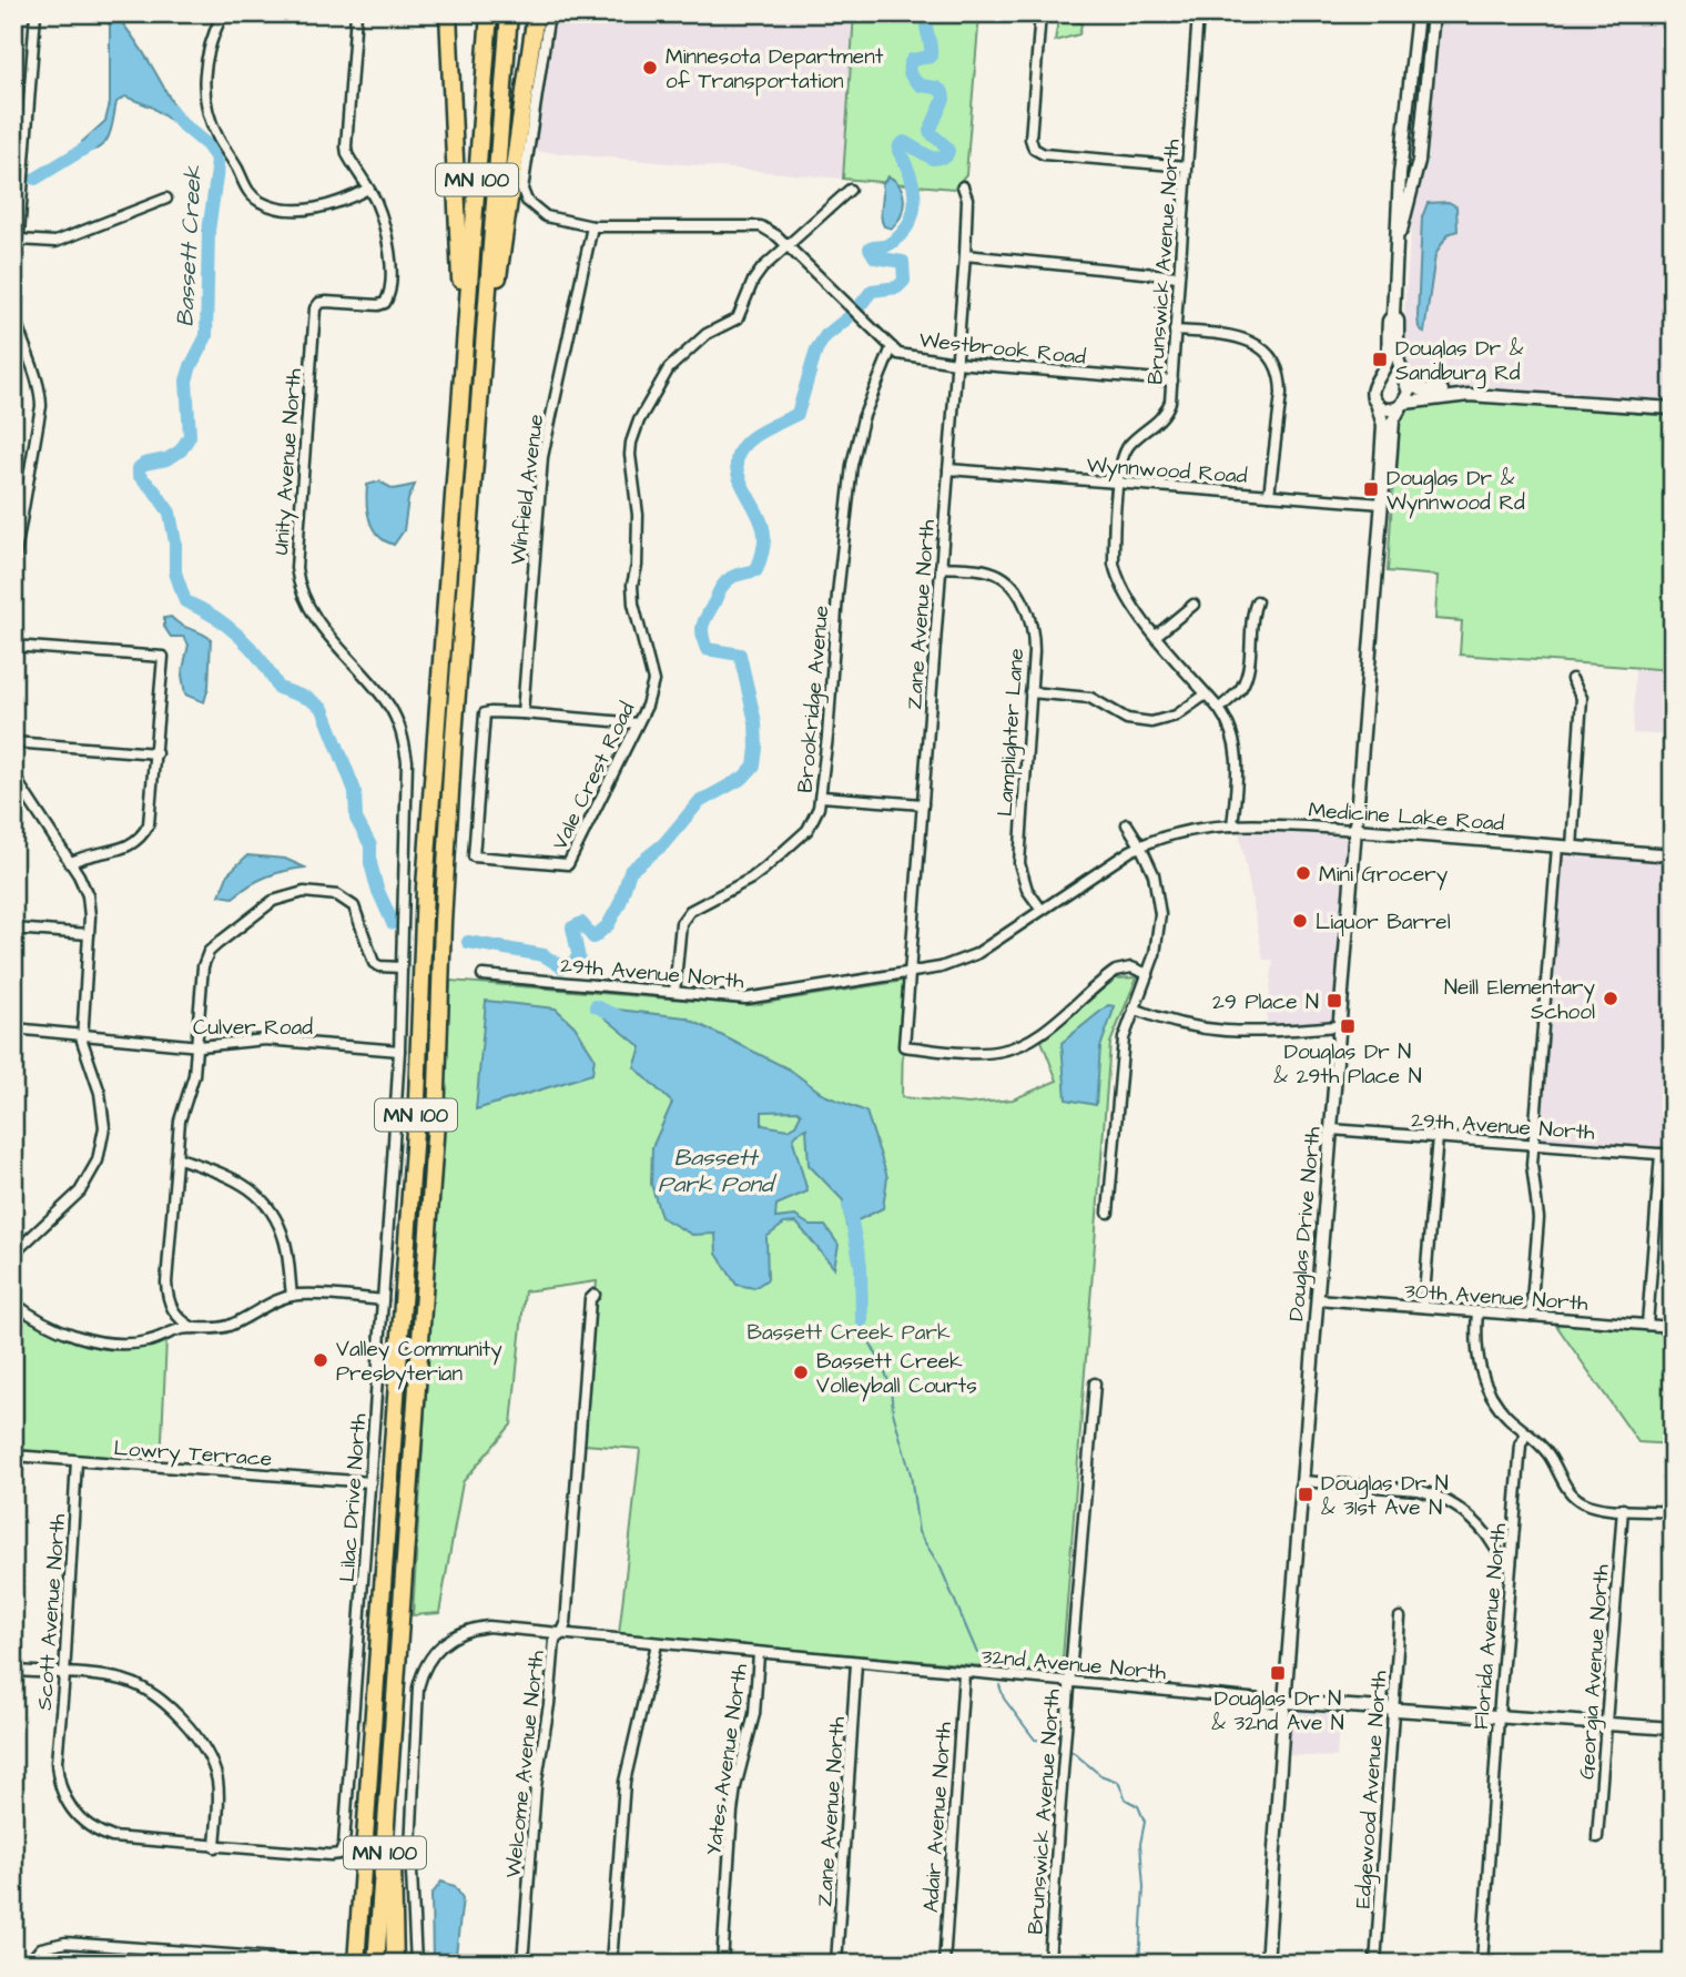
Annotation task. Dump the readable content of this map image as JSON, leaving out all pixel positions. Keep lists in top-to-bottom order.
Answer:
{
  "streets": {
    "highway": ["MN 100"],
    "street": [
      "Brunswick Avenue North",
      "Westbrook Road",
      "Unity Avenue North",
      "Wynnwood Road",
      "Winfield Avenue",
      "Zane Avenue North",
      "Brookridge Avenue",
      "Lamplighter Lane",
      "Vale Crest Road",
      "Medicine Lake Road",
      "29th Avenue North",
      "Culver Road",
      "Douglas Drive North",
      "30th Avenue North",
      "Lowry Terrace",
      "Lilac Drive North",
      "Scott Avenue North",
      "Florida Avenue North",
      "32nd Avenue North",
      "Georgia Avenue North",
      "Yates Avenue North",
      "Welcome Avenue North",
      "Edgewood Avenue North",
      "Adair Avenue North"
    ]
  },
  "crossings": [
    ["Brunswick Avenue North", "Westbrook Road"],
    ["Brunswick Avenue North", "Wynnwood Road"],
    ["Brunswick Avenue North", "Medicine Lake Road"],
    ["Brunswick Avenue North", "32nd Avenue North"],
    ["Westbrook Road", "Winfield Avenue"],
    ["Westbrook Road", "Zane Avenue North"],
    ["Westbrook Road", "Brookridge Avenue"],
    ["Westbrook Road", "Vale Crest Road"],
    ["Unity Avenue North", "Culver Road"],
    ["Unity Avenue North", "Lilac Drive North"],
    ["Wynnwood Road", "Zane Avenue North"],
    ["Wynnwood Road", "Douglas Drive North"],
    ["Winfield Avenue", "Vale Crest Road"],
    ["Zane Avenue North", "Lamplighter Lane"],
    ["Zane Avenue North", "Medicine Lake Road"],
    ["Zane Avenue North", "29th Avenue North"],
    ["Zane Avenue North", "32nd Avenue North"],
    ["Brookridge Avenue", "29th Avenue North"],
    ["Lamplighter Lane", "Medicine Lake Road"],
    ["Medicine Lake Road", "29th Avenue North"],
    ["Medicine Lake Road", "Douglas Drive North"],
    ["29th Avenue North", "Douglas Drive North"],
    ["Culver Road", "Lilac Drive North"],
    ["Douglas Drive North", "30th Avenue North"],
    ["Douglas Drive North", "32nd Avenue North"],
    ["Lowry Terrace", "Lilac Drive North"],
    ["Lowry Terrace", "Scott Avenue North"],
    ["Lilac Drive North", "Scott Avenue North"],
    ["Florida Avenue North", "32nd Avenue North"],
    ["32nd Avenue North", "Georgia Avenue North"],
    ["32nd Avenue North", "Yates Avenue North"],
    ["32nd Avenue North", "Welcome Avenue North"],
    ["32nd Avenue North", "Edgewood Avenue North"],
    ["32nd Avenue North", "Adair Avenue North"]
  ],
  "water": ["Bassett Creek", "Bassett Park Pond"],
  "parks": ["Bassett Creek Park"],
  "places": {
    "other": [
      "Minnesota Department of Transportation",
      "Mini Grocery",
      "Liquor Barrel",
      "Neill Elementary School",
      "Valley Community Presbyterian",
      "Bassett Creek Volleyball Courts"
    ],
    "transit": [
      "Douglas Dr & Sandburg Rd",
      "Douglas Dr & Wynnwood Rd",
      "29 Place N",
      "Douglas Dr N & 29th Place N",
      "Douglas Dr N & 31st Ave N",
      "Douglas Dr N & 32nd Ave N"
    ]
  }
}
